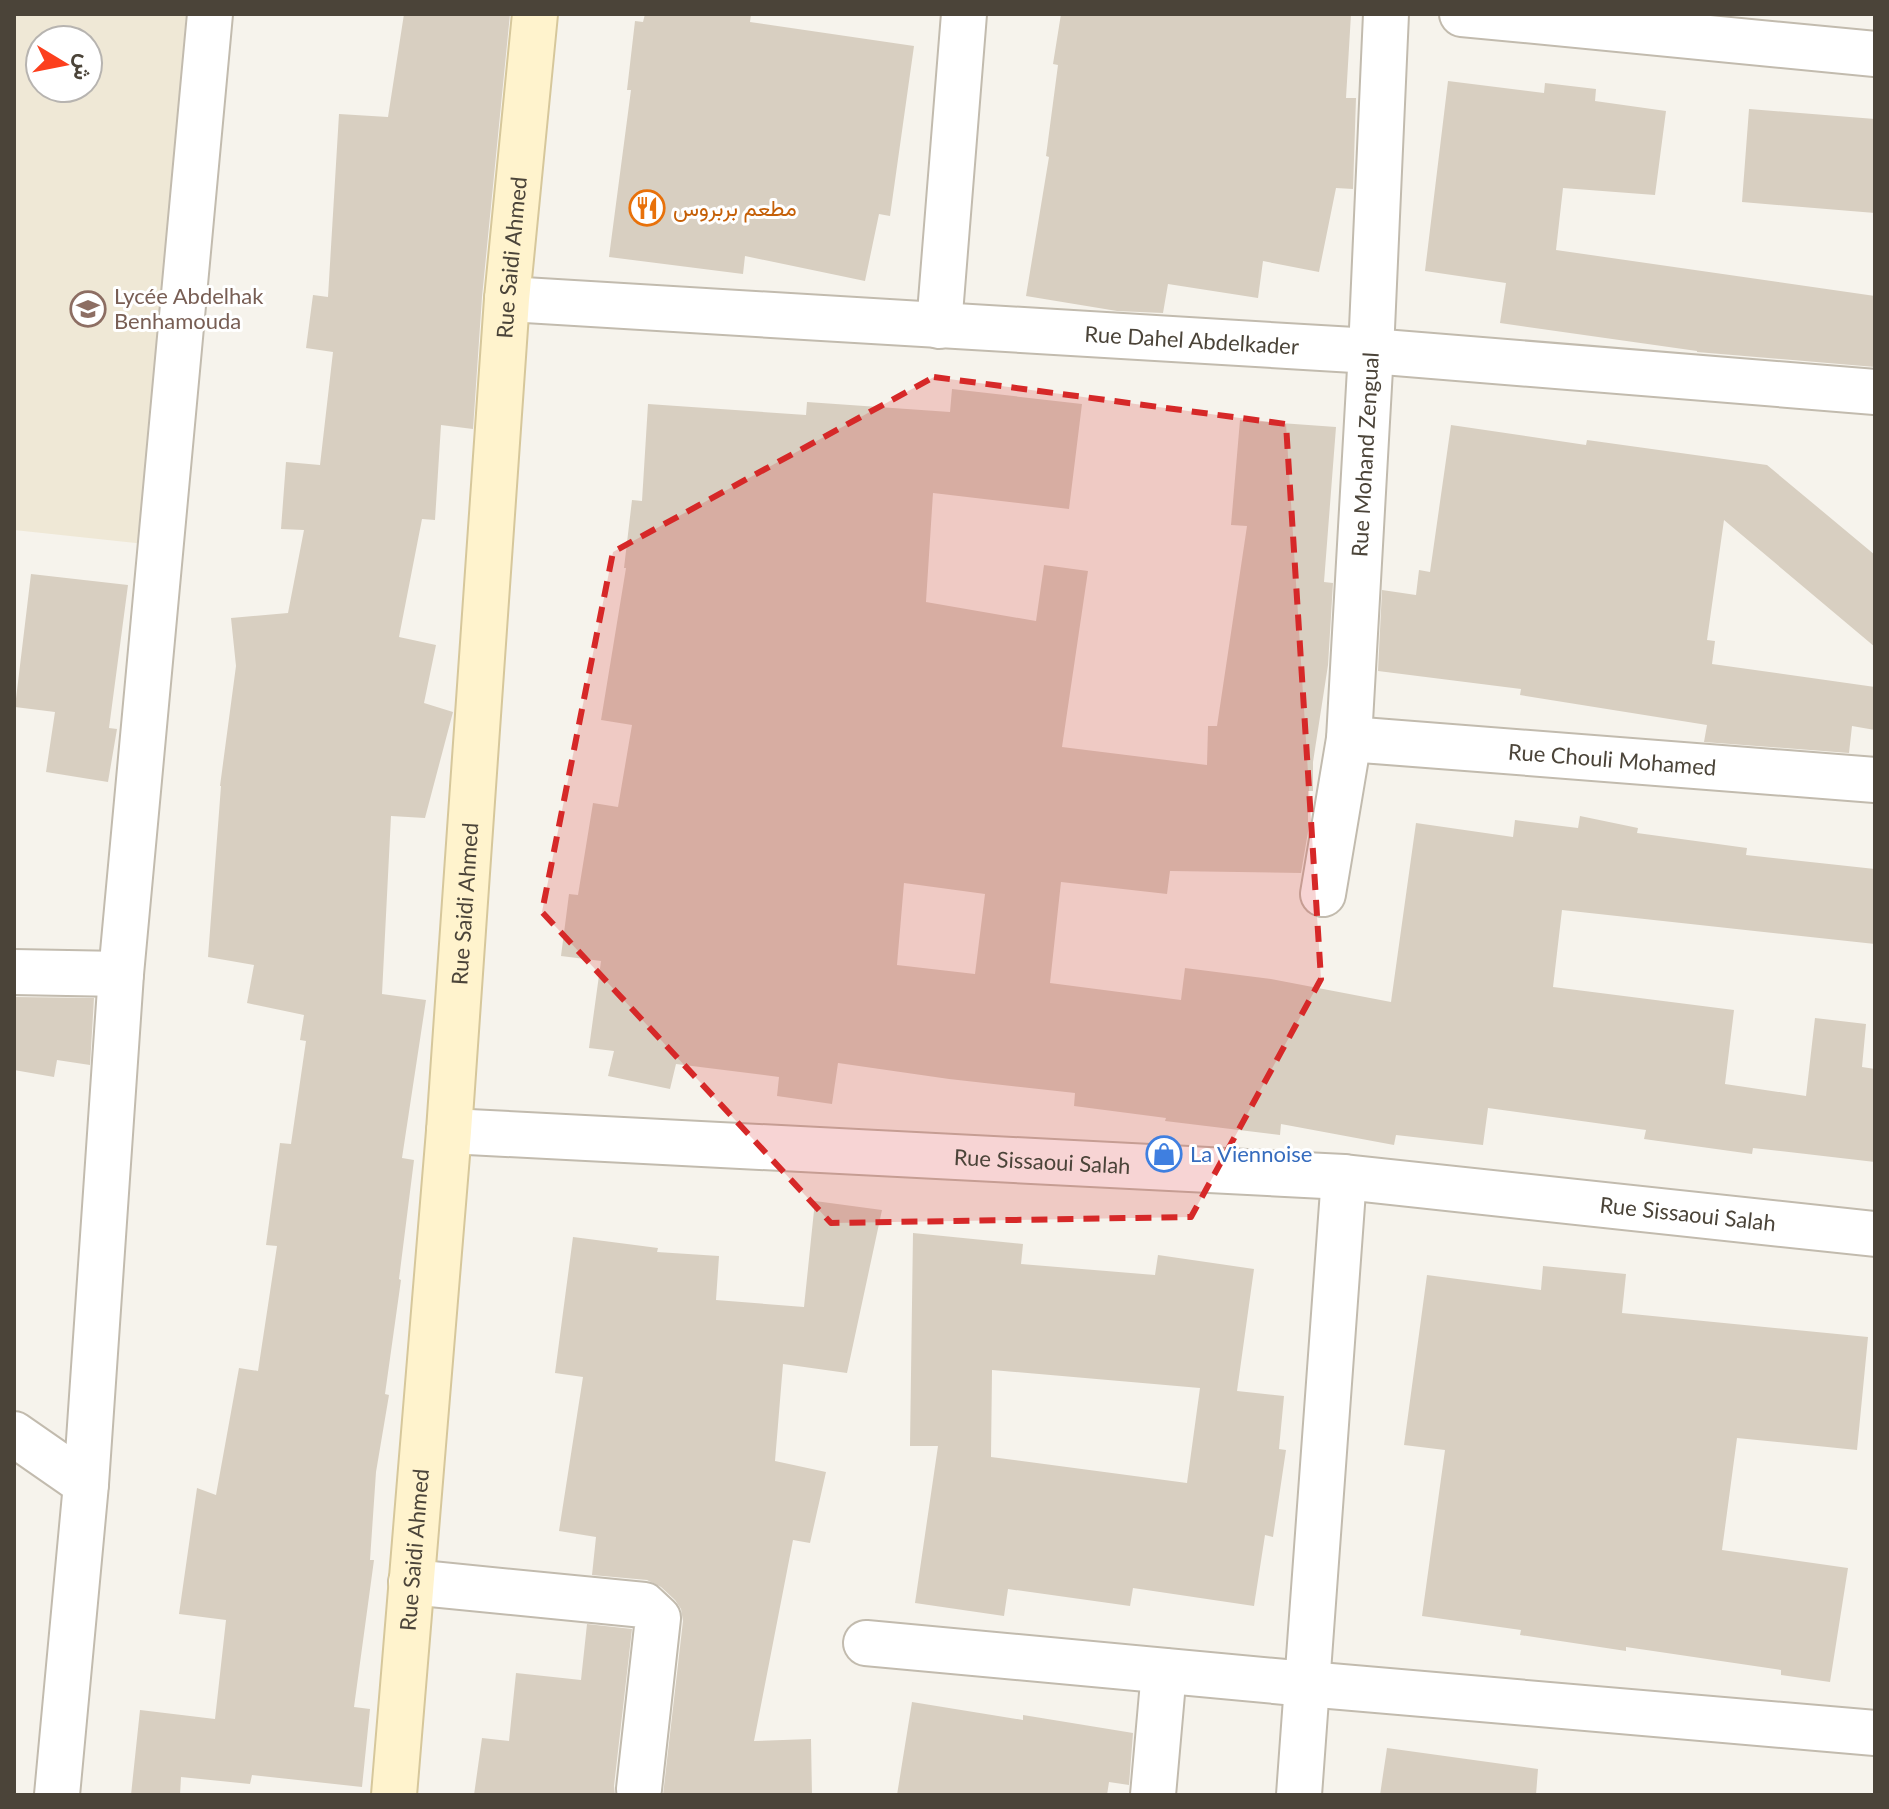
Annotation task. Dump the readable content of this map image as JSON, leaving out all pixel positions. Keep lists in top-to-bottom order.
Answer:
{
  "streets": {
    "street": [
      "Rue Saidi Ahmed",
      "Rue Dahel Abdelkader",
      "Rue Mohand Zengual",
      "Rue Chouli Mohamed",
      "Rue Sissaoui Salah"
    ]
  },
  "crossings": [
    ["Rue Saidi Ahmed", "Rue Dahel Abdelkader"],
    ["Rue Saidi Ahmed", "Rue Sissaoui Salah"],
    ["Rue Dahel Abdelkader", "Rue Mohand Zengual"],
    ["Rue Mohand Zengual", "Rue Chouli Mohamed"]
  ],
  "places": {
    "restaurant": ["مطعم بربروس"],
    "school or university": ["Lycée Abdelhak Benhamouda"],
    "shop": ["La Viennoise"]
  },
  "north": "right"
}
